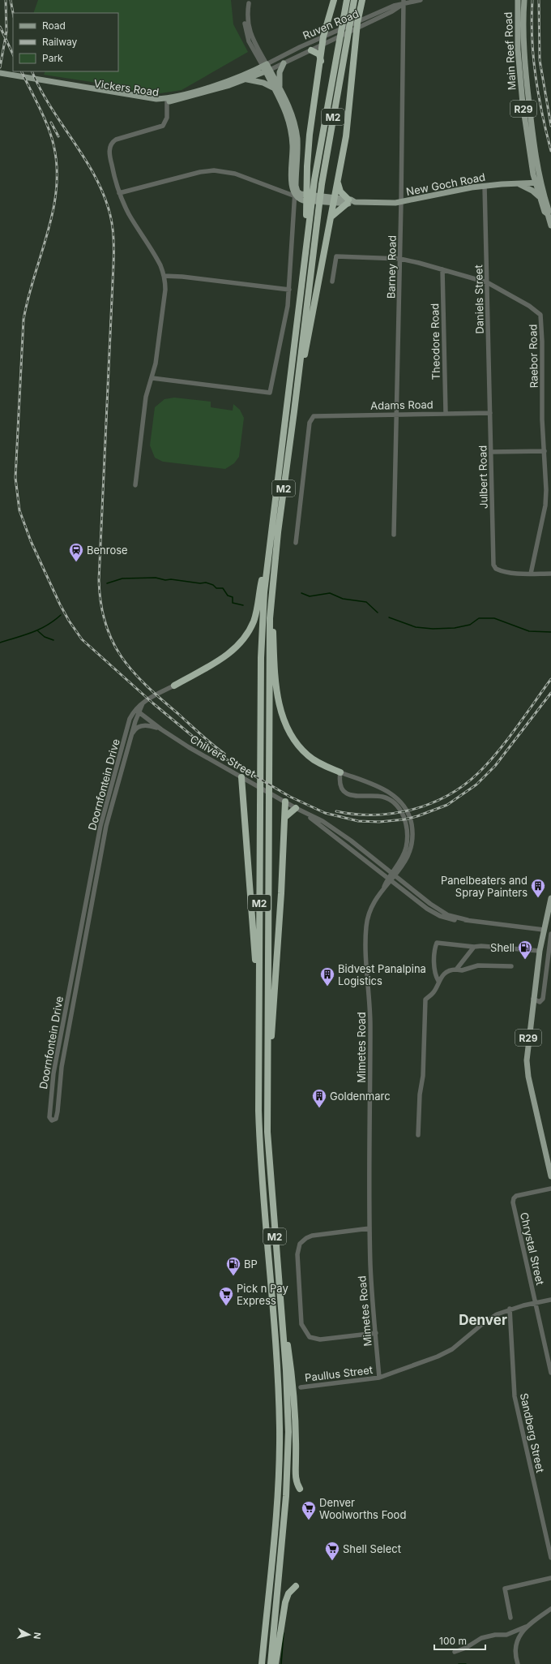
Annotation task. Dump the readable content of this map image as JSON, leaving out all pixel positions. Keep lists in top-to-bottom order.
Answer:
{
  "streets": {
    "highway": ["M2"],
    "main road": [
      "Main Reef Road",
      "Vickers Road",
      "R29",
      "New Goch Road"
    ],
    "street": [
      "Ruven Road",
      "Barney Road",
      "Daniels Street",
      "Theodore Road",
      "Raebor Road",
      "Adams Road",
      "Julbert Road",
      "Chilvers Street",
      "Doornfontein Drive",
      "Mimetes Road",
      "Chrystal Street",
      "Paullus Street",
      "Sandberg Street"
    ]
  },
  "crossings": [
    ["Ruven Road", "Vickers Road"],
    ["Ruven Road", "Barney Road"],
    ["Main Reef Road", "New Goch Road"],
    ["R29", "Chilvers Street"],
    ["New Goch Road", "Barney Road"],
    ["New Goch Road", "Daniels Street"],
    ["Barney Road", "Raebor Road"],
    ["Barney Road", "Adams Road"],
    ["Daniels Street", "Raebor Road"],
    ["Daniels Street", "Adams Road"],
    ["Daniels Street", "Julbert Road"],
    ["Theodore Road", "Raebor Road"],
    ["Theodore Road", "Adams Road"],
    ["Raebor Road", "Julbert Road"],
    ["Adams Road", "Julbert Road"],
    ["Chilvers Street", "Doornfontein Drive"],
    ["Chilvers Street", "Mimetes Road"],
    ["Mimetes Road", "Paullus Street"],
    ["Chrystal Street", "Paullus Street"],
    ["Paullus Street", "Sandberg Street"]
  ],
  "districts": ["Denver"],
  "places": {
    "station": ["Benrose"],
    "building": ["Panelbeaters and Spray Painters", "Bidvest Panalpina Logistics", "Goldenmarc"],
    "fuel station": ["Shell", "BP"],
    "supermarket": ["Pick n Pay Express", "Denver Woolworths Food", "Shell Select"]
  },
  "legend": ["Road", "Railway", "Park"],
  "scale_bar": "100 m",
  "north": "right"
}
